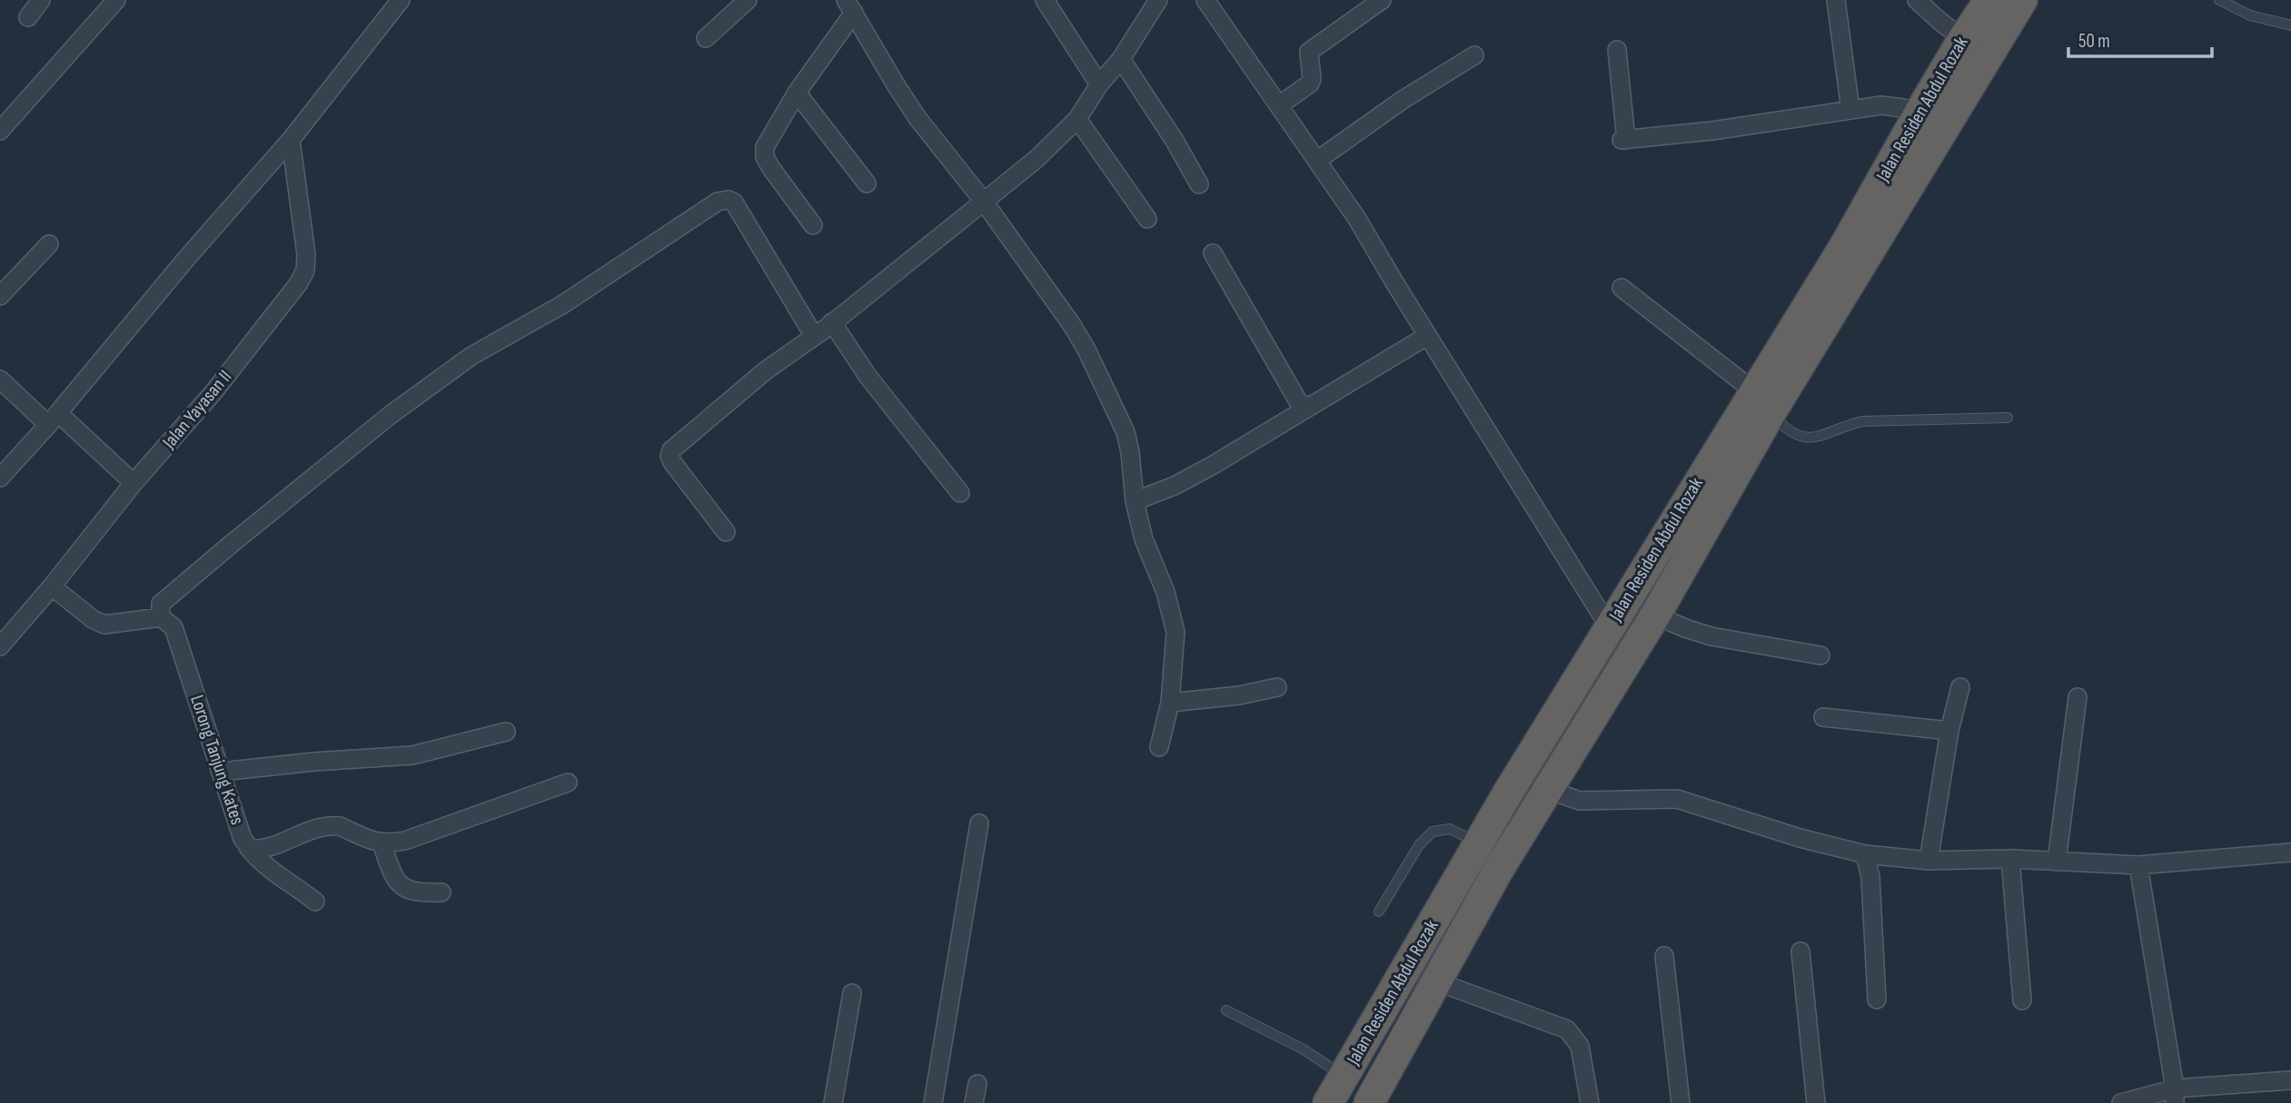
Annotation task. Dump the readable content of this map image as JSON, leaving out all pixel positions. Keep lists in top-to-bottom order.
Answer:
{
  "streets": {
    "highway": ["Jalan Residen Abdul Rozak"],
    "street": ["Jalan Yayasan II", "Lorong Tanjung Kates"]
  },
  "scale_bar": "50 m"
}
